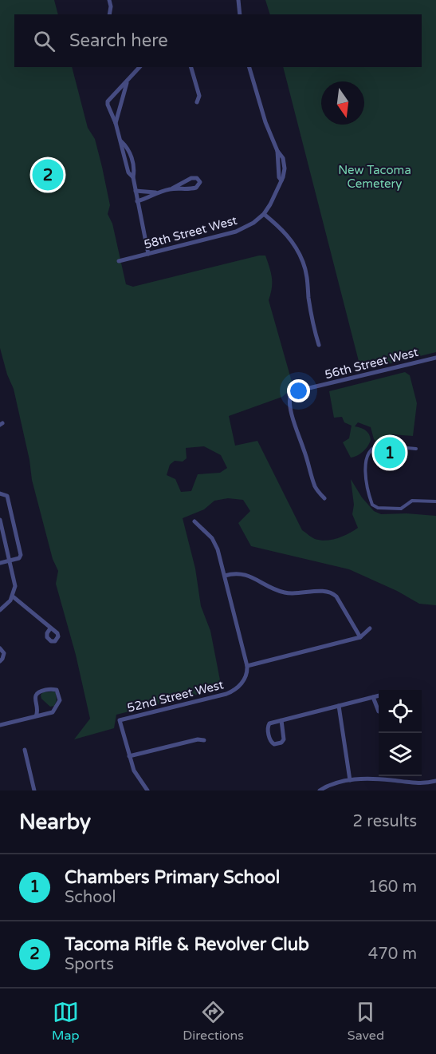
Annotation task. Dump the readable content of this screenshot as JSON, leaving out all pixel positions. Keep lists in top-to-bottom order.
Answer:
{
  "streets": {
    "street": ["58th Street West", "56th Street West", "52nd Street West"]
  },
  "parks": ["New Tacoma Cemetery"],
  "north": "bottom",
  "page": {
    "search": "Search here",
    "pins": ["2", "1"],
    "heading": ["Nearby", "2 results"],
    "list": [
      {
        "mark": "1",
        "name": "Chambers Primary School",
        "note": "School",
        "value": "160 m"
      },
      {
        "mark": "2",
        "name": "Tacoma Rifle & Revolver Club",
        "note": "Sports",
        "value": "470 m"
      }
    ],
    "nav": ["Map", "Directions", "Saved"]
  }
}
